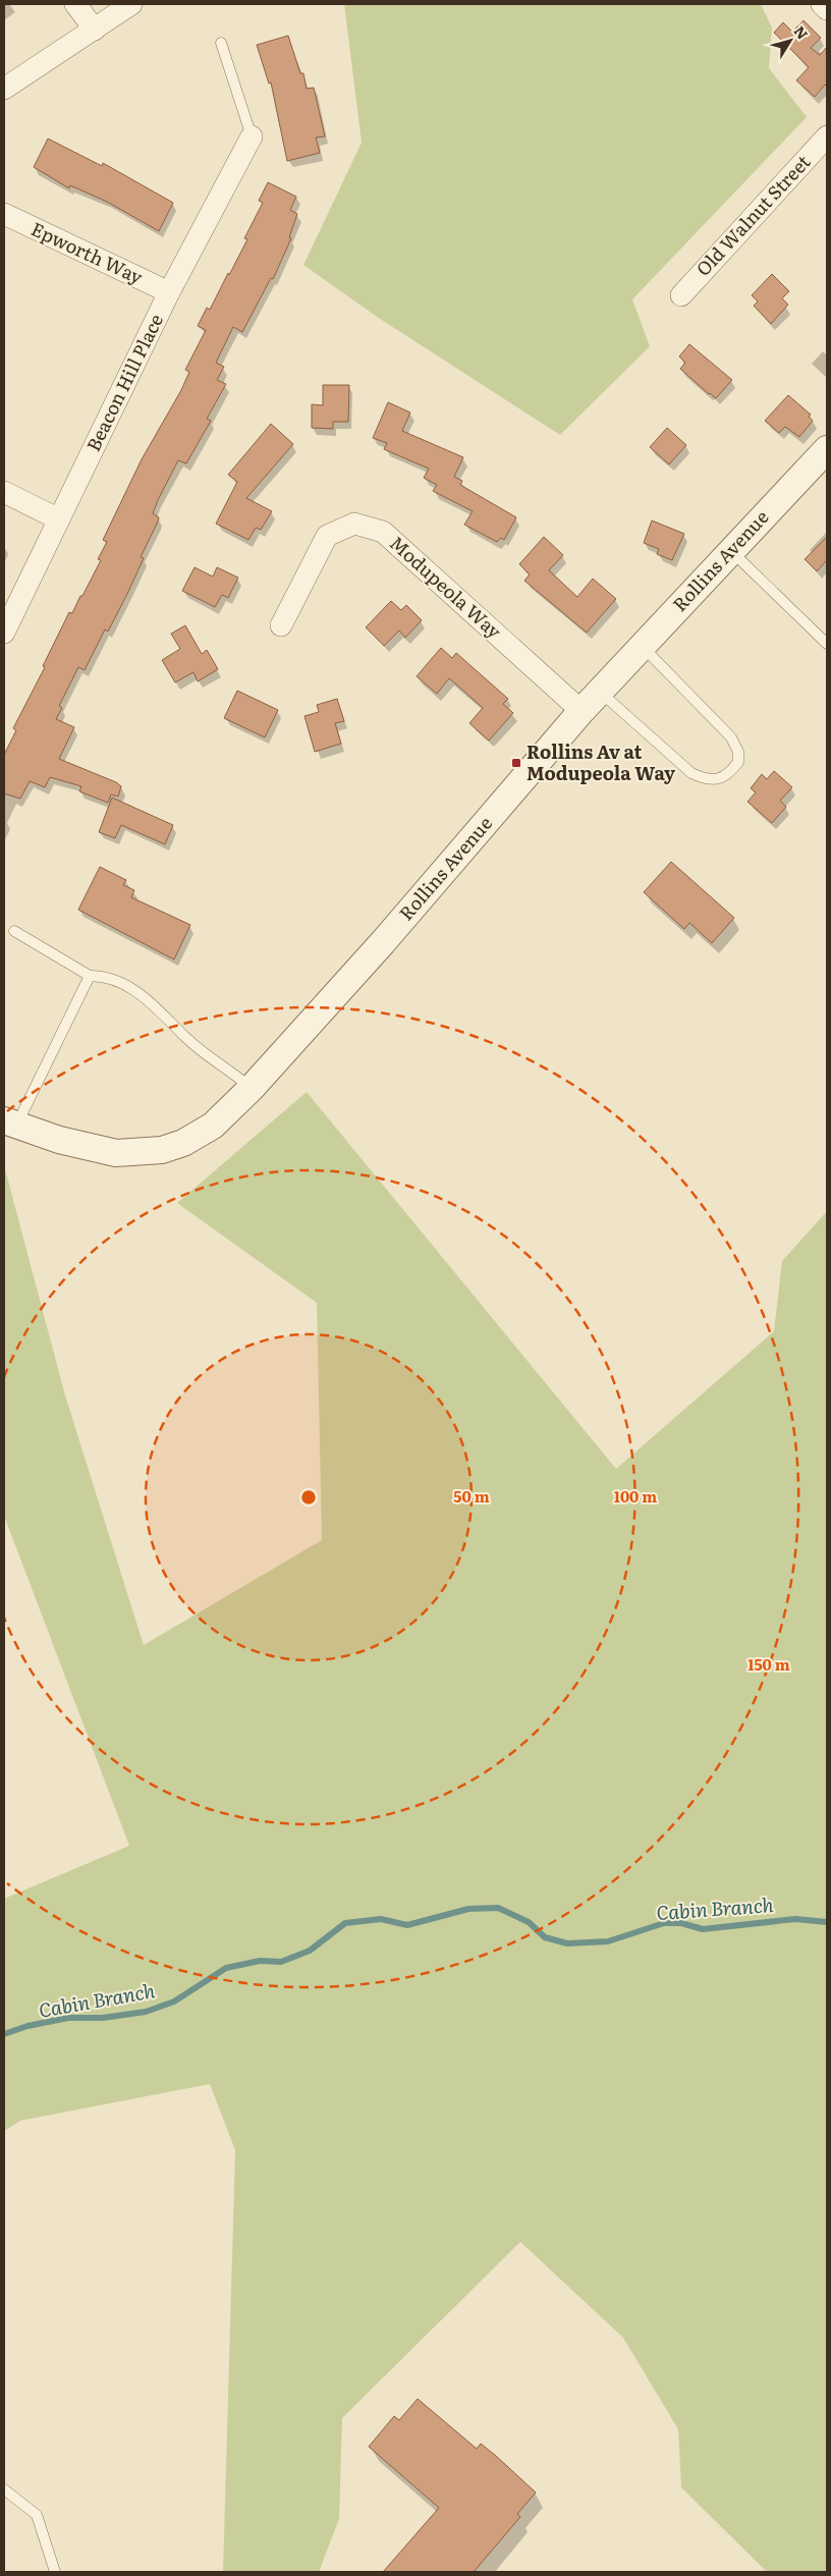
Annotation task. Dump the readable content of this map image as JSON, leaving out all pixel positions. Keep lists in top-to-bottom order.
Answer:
{
  "streets": {
    "street": [
      "Old Walnut Street",
      "Epworth Way",
      "Beacon Hill Place",
      "Rollins Avenue",
      "Modupeola Way"
    ]
  },
  "crossings": [
    ["Epworth Way", "Beacon Hill Place"],
    ["Rollins Avenue", "Modupeola Way"]
  ],
  "water": ["Cabin Branch"],
  "places": {
    "transit": ["Rollins Av at Modupeola Way"]
  },
  "north": "top right",
  "rings": ["50 m", "100 m", "150 m"]
}
